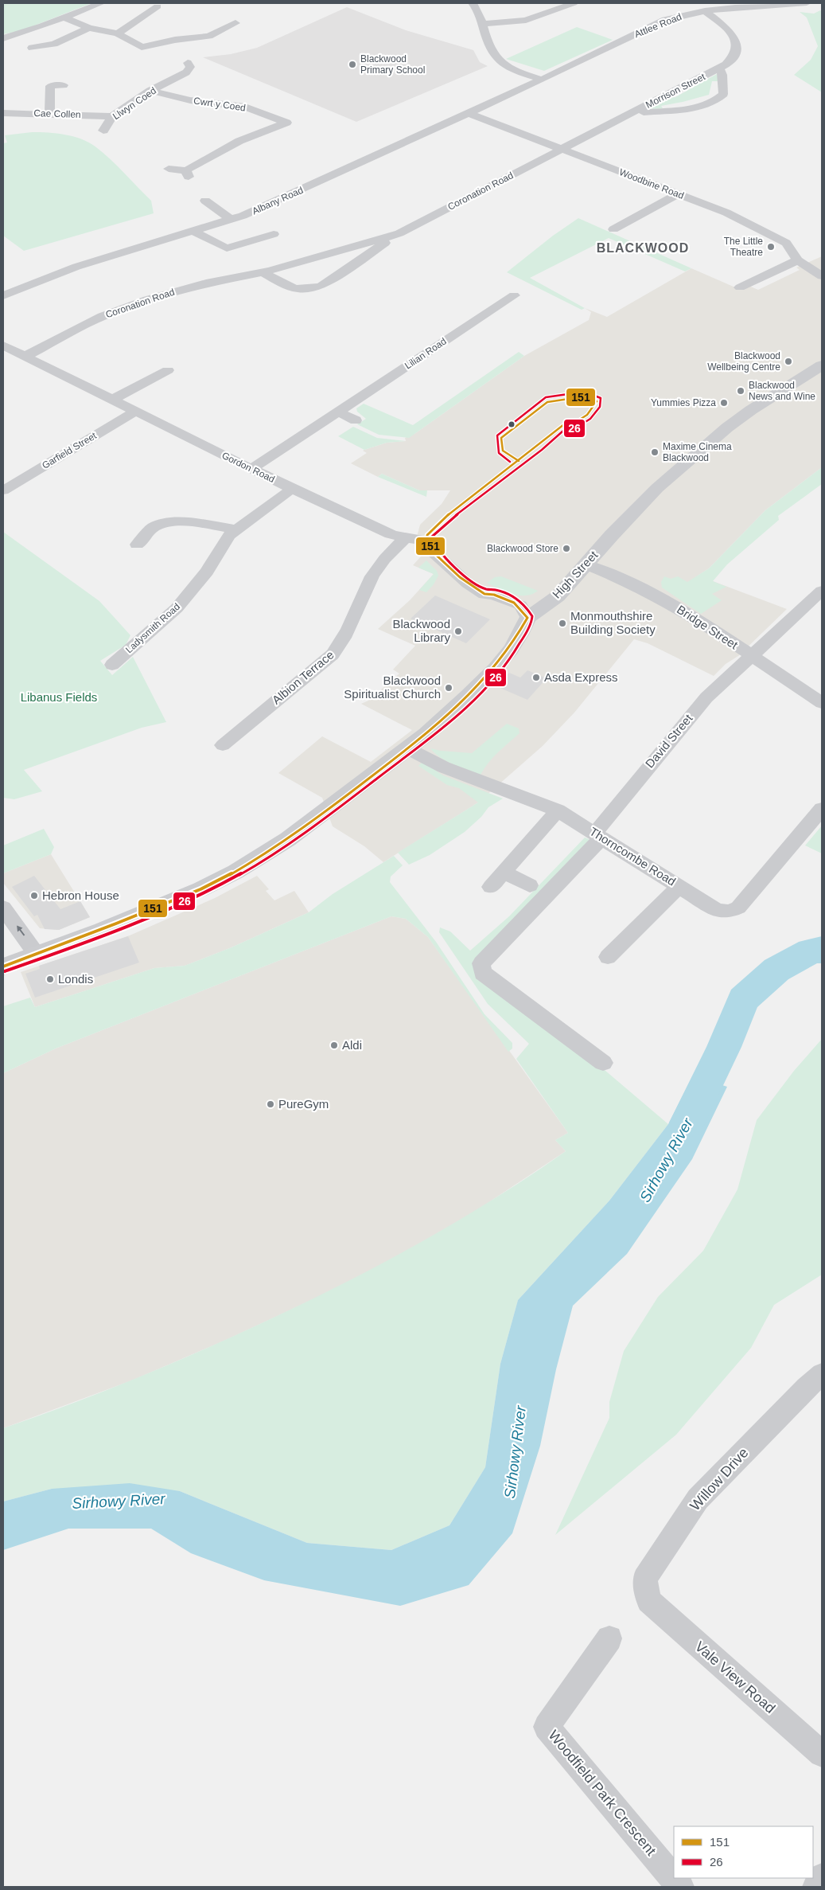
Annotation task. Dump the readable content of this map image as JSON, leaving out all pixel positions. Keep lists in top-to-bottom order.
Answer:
{
  "streets": {
    "main road": ["High Street"],
    "street": [
      "Attlee Road",
      "Morrison Street",
      "Llwyn Coed",
      "Cwrt y Coed",
      "Cae Collen",
      "Woodbine Road",
      "Coronation Road",
      "Albany Road",
      "Lilian Road",
      "Garfield Street",
      "Gordon Road",
      "Bridge Street",
      "Ladysmith Road",
      "Albion Terrace",
      "David Street",
      "Thorncombe Road",
      "Willow Drive",
      "Vale View Road",
      "Woodfield Park Crescent"
    ]
  },
  "crossings": [
    ["Attlee Road", "Morrison Street"],
    ["Attlee Road", "Albany Road"],
    ["Morrison Street", "Woodbine Road"],
    ["Morrison Street", "Coronation Road"],
    ["Llwyn Coed", "Cwrt y Coed"],
    ["Llwyn Coed", "Cae Collen"],
    ["Woodbine Road", "Coronation Road"],
    ["Woodbine Road", "Albany Road"],
    ["Coronation Road", "Gordon Road"],
    ["Lilian Road", "Gordon Road"],
    ["Garfield Street", "Gordon Road"],
    ["Gordon Road", "High Street"],
    ["Gordon Road", "Ladysmith Road"],
    ["Gordon Road", "Albion Terrace"],
    ["High Street", "Bridge Street"],
    ["High Street", "Thorncombe Road"],
    ["Bridge Street", "David Street"],
    ["David Street", "Thorncombe Road"],
    ["Willow Drive", "Vale View Road"]
  ],
  "districts": ["BLACKWOOD"],
  "water": ["Sirhowy River"],
  "parks": ["Libanus Fields"],
  "places": [
    "Blackwood Primary School",
    "The Little Theatre",
    "Blackwood Wellbeing Centre",
    "Blackwood News and Wine",
    "Yummies Pizza",
    "Maxime Cinema Blackwood",
    "Blackwood Store",
    "Monmouthshire Building Society",
    "Blackwood Library",
    "Asda Express",
    "Blackwood Spiritualist Church",
    "Hebron House",
    "Londis",
    "Aldi",
    "PureGym"
  ],
  "lines": ["transit line 26", "transit line 151"],
  "legend": ["151", "26"]
}
